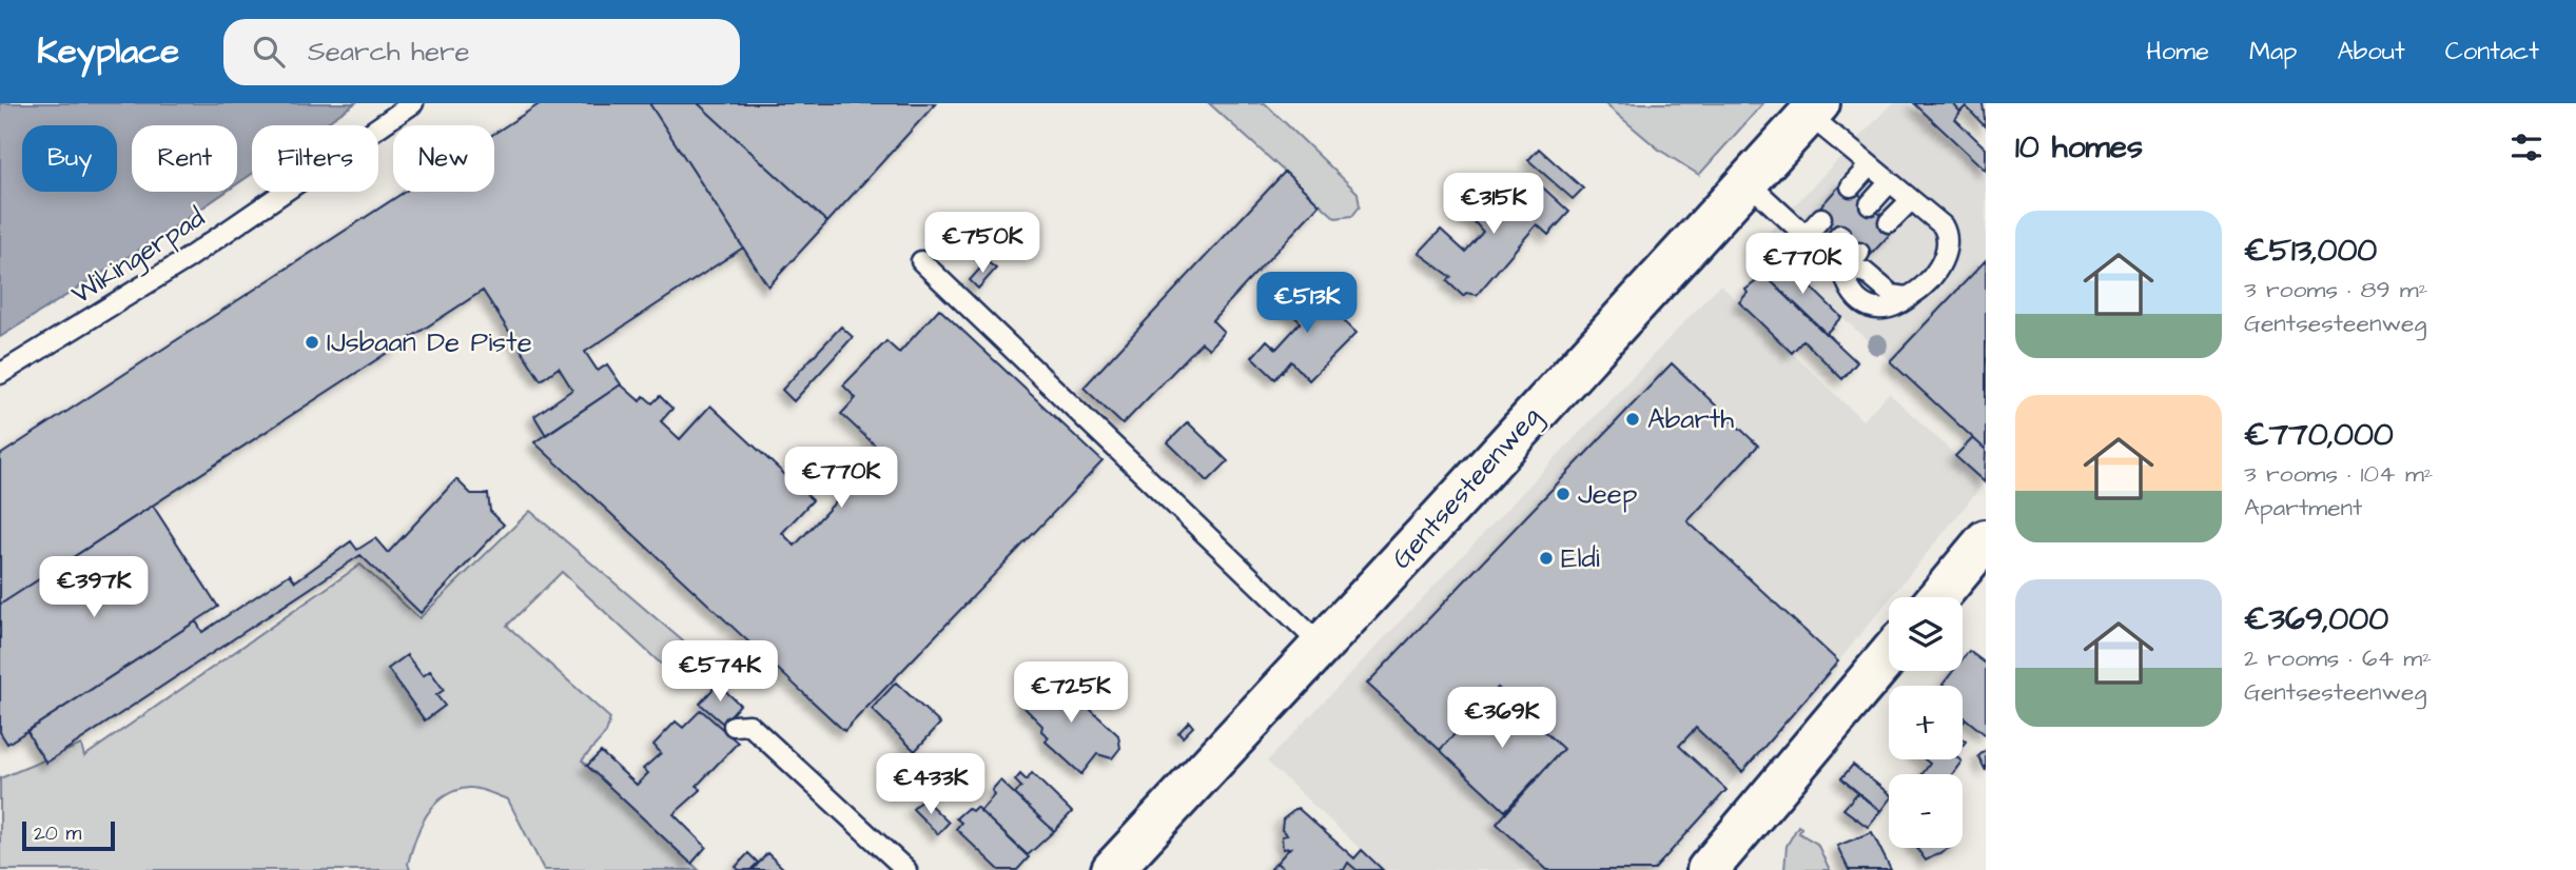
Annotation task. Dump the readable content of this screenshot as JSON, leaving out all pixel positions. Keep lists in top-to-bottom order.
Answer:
{
  "streets": {
    "main road": ["Gentsesteenweg"],
    "lane": ["Wikingerpad"]
  },
  "places": [
    "IJsbaan De Piste",
    "Abarth",
    "Jeep",
    "Eldi"
  ],
  "scale_bar": "20 m",
  "page": {
    "header": "Keyplace",
    "search": "Search here",
    "nav": [
      "Home",
      "Map",
      "About",
      "Contact"
    ],
    "heading": "10 homes",
    "chip": [
      "Buy",
      "Rent",
      "Filters",
      "New"
    ],
    "price": [
      "€315K",
      "€750K",
      "€770K",
      "€513K",
      "€770K",
      "€397K",
      "€574K",
      "€725K",
      "€369K",
      "€433K"
    ],
    "list": [
      {
        "name": "€513,000",
        "note": "3 rooms · 89 m² · Gentsesteenweg"
      },
      {
        "name": "€770,000",
        "note": "3 rooms · 104 m² · Apartment"
      },
      {
        "name": "€369,000",
        "note": "2 rooms · 64 m² · Gentsesteenweg"
      }
    ],
    "map_buttons": ["+", "−"],
    "scale": "20 m"
  }
}
